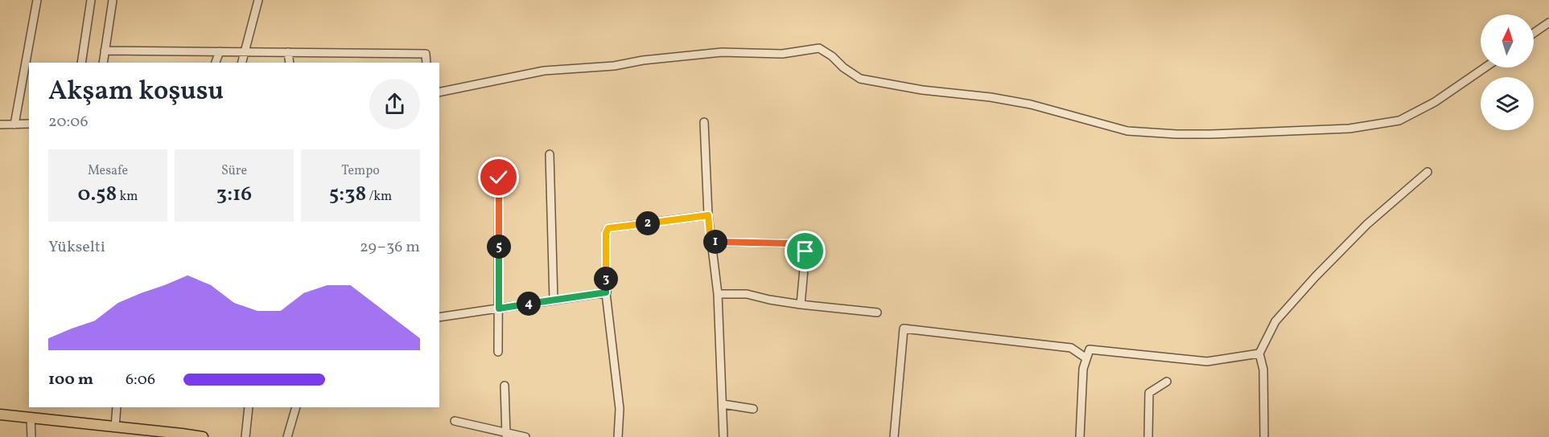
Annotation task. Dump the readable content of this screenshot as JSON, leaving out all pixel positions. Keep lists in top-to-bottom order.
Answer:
{
  "north": "top",
  "page": {
    "heading": ["Akşam koşusu", "20:06"],
    "stats": [
      ["Mesafe", "0.58 km"],
      ["Süre", "3:16"],
      ["Tempo", "5:38 /km"]
    ],
    "pins": [
      "2",
      "1",
      "5",
      "3",
      "4"
    ],
    "chart": ["Yükselti", "29–36 m"],
    "list": [
      {
        "name": "100 m",
        "note": "6:06"
      }
    ]
  }
}
